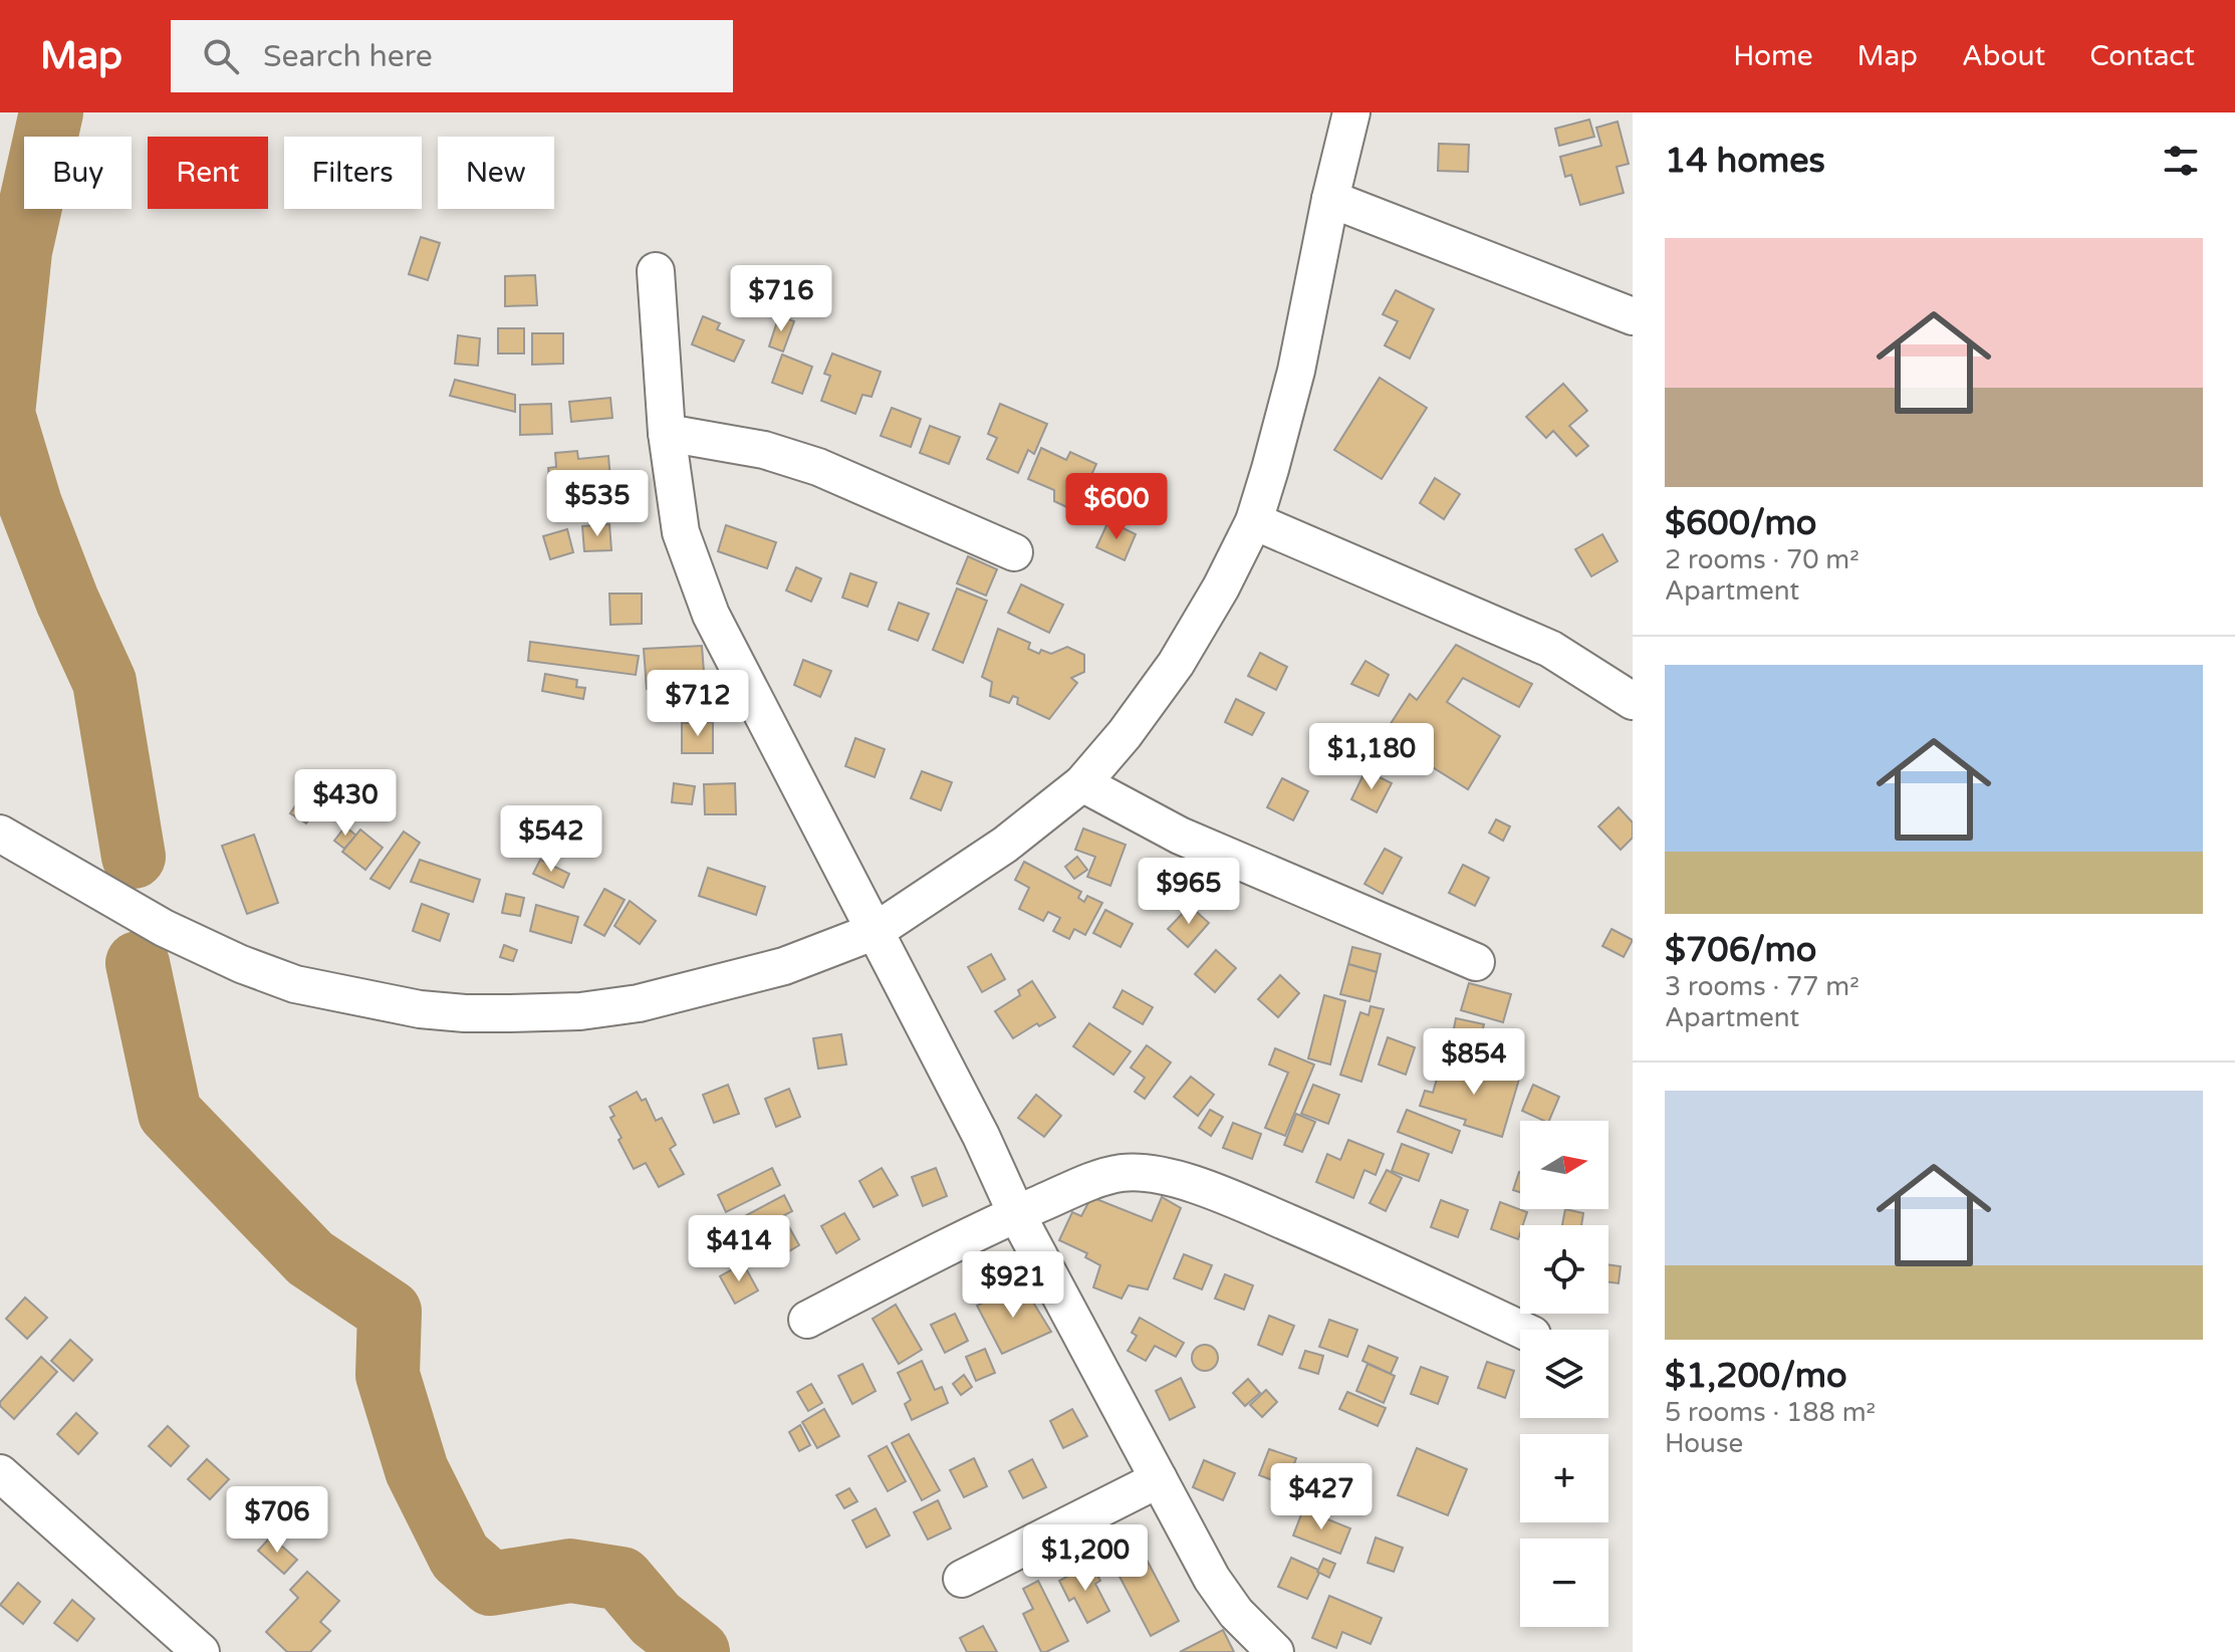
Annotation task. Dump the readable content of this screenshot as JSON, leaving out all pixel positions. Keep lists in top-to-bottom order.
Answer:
{
  "north": "right",
  "page": {
    "header": "Map",
    "search": "Search here",
    "nav": [
      "Home",
      "Map",
      "About",
      "Contact"
    ],
    "heading": "14 homes",
    "chip": [
      "Buy",
      "Rent",
      "Filters",
      "New"
    ],
    "list": [
      {
        "name": "$600/mo",
        "note": "2 rooms · 70 m² · Apartment"
      },
      {
        "name": "$706/mo",
        "note": "3 rooms · 77 m² · Apartment"
      },
      {
        "name": "$1,200/mo",
        "note": "5 rooms · 188 m² · House"
      }
    ],
    "price": [
      "$716",
      "$535",
      "$600",
      "$712",
      "$1,180",
      "$430",
      "$542",
      "$965",
      "$854",
      "$414",
      "$921",
      "$427",
      "$706",
      "$1,200"
    ],
    "map_buttons": ["+", "−"]
  }
}
